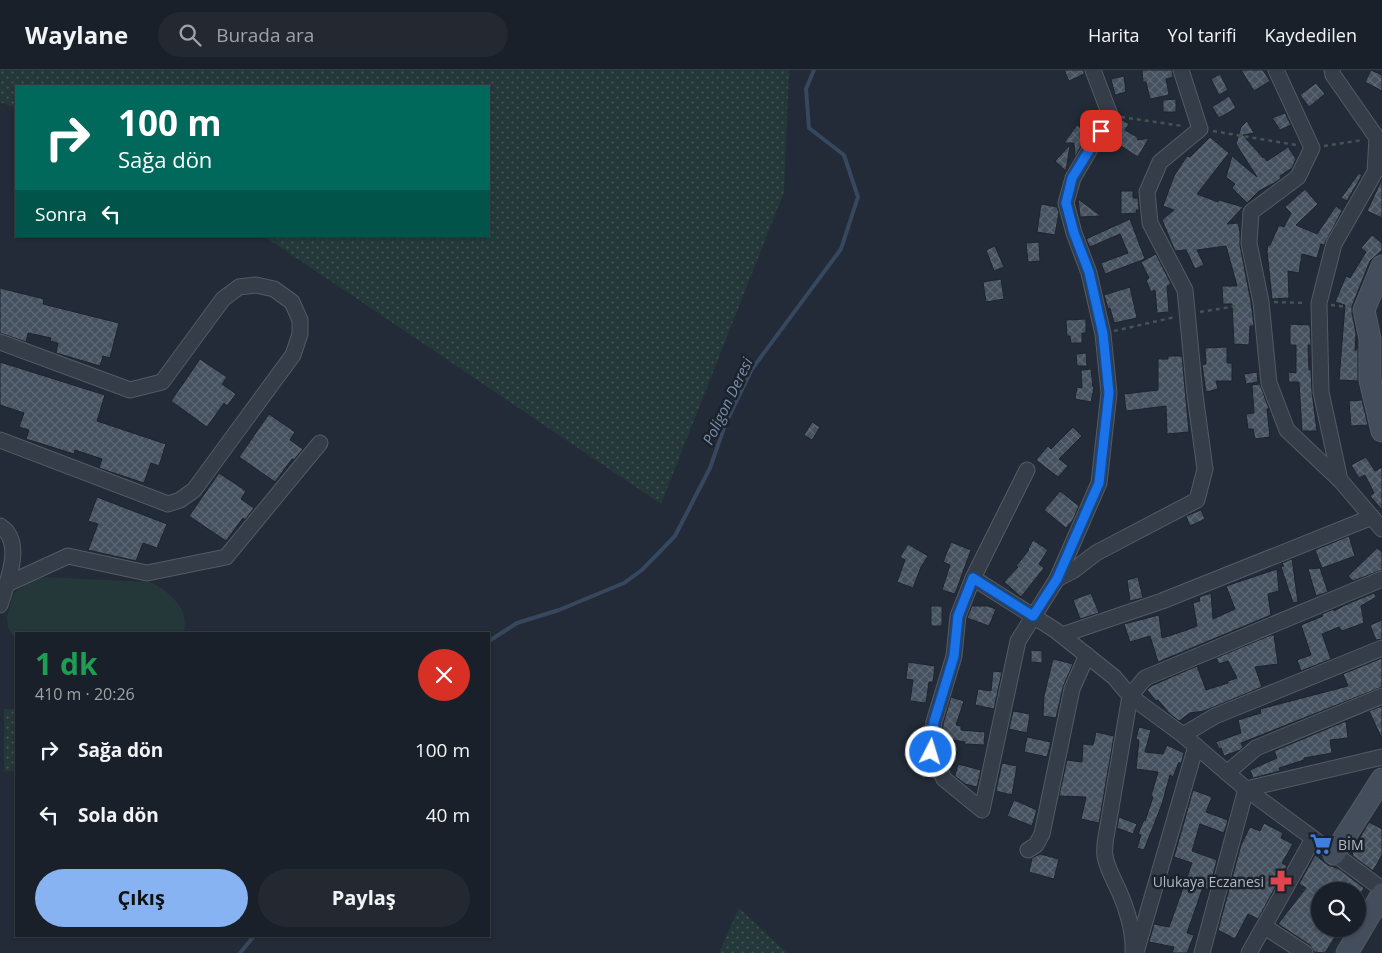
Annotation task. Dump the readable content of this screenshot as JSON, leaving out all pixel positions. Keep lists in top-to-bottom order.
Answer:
{
  "water": ["Poligon Deresi"],
  "places": {
    "supermarket": ["BİM"],
    "pharmacy": ["Ulukaya Eczanesi"]
  },
  "page": {
    "header": "Waylane",
    "search": "Burada ara",
    "nav": ["Harita", "Yol tarifi", "Kaydedilen"],
    "turn": ["100 m", "Sağa dön"],
    "then": "Sonra",
    "heading": ["1 dk", "410 m · 20:26"],
    "list": [
      {
        "name": "Sağa dön",
        "value": "100 m"
      },
      {
        "name": "Sola dön",
        "value": "40 m"
      }
    ],
    "buttons": ["Çıkış", "Paylaş"]
  }
}
